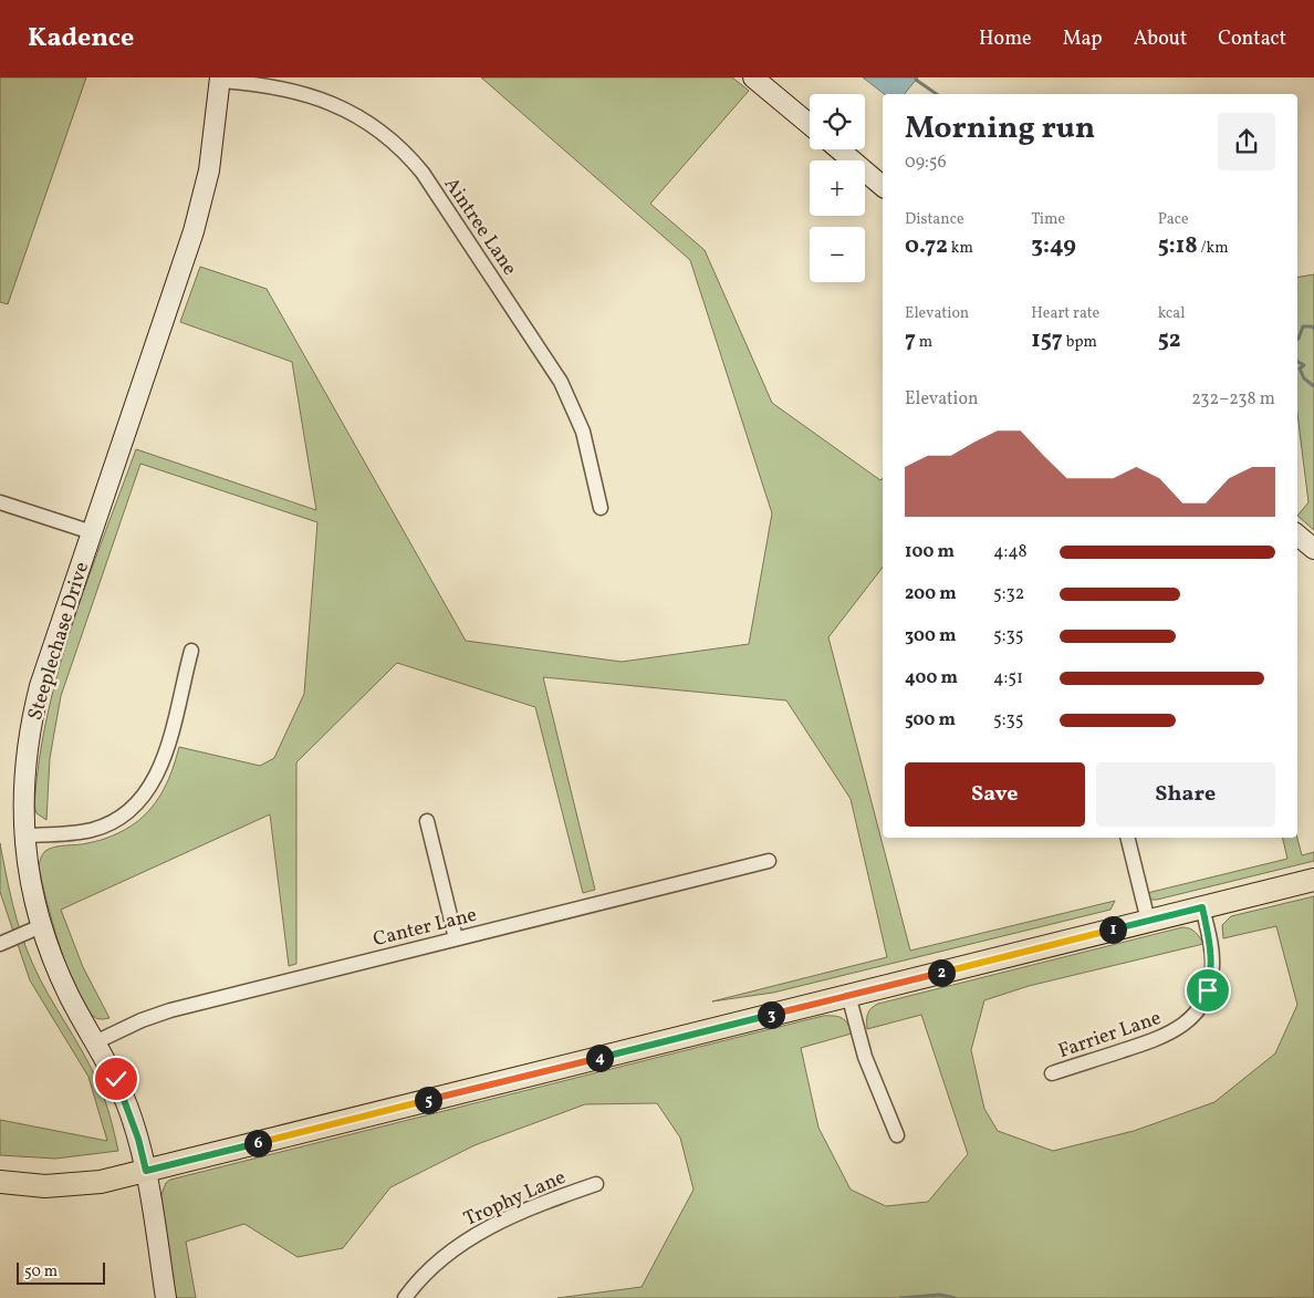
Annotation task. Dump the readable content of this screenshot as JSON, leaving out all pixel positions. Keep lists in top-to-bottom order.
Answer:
{
  "streets": {
    "street": [
      "Aintree Lane",
      "Steeplechase Drive",
      "Canter Lane",
      "Farrier Lane",
      "Trophy Lane"
    ]
  },
  "crossings": [
    ["Aintree Lane", "Steeplechase Drive"],
    ["Steeplechase Drive", "Canter Lane"]
  ],
  "scale_bar": "50 m",
  "page": {
    "header": "Kadence",
    "nav": [
      "Home",
      "Map",
      "About",
      "Contact"
    ],
    "map_buttons": ["+", "−"],
    "heading": ["Morning run", "09:56"],
    "stats": [
      ["Distance", "0.72 km"],
      ["Time", "3:49"],
      ["Pace", "5:18 /km"],
      ["Elevation", "7 m"],
      ["Heart rate", "157 bpm"],
      ["kcal", "52"]
    ],
    "chart": ["Elevation", "232–238 m"],
    "list": [
      {
        "name": "100 m",
        "note": "4:48"
      },
      {
        "name": "200 m",
        "note": "5:32"
      },
      {
        "name": "300 m",
        "note": "5:35"
      },
      {
        "name": "400 m",
        "note": "4:51"
      },
      {
        "name": "500 m",
        "note": "5:35"
      }
    ],
    "buttons": ["Save", "Share"],
    "pins": [
      "1",
      "2",
      "3",
      "4",
      "5",
      "6"
    ],
    "scale": "50 m"
  }
}
